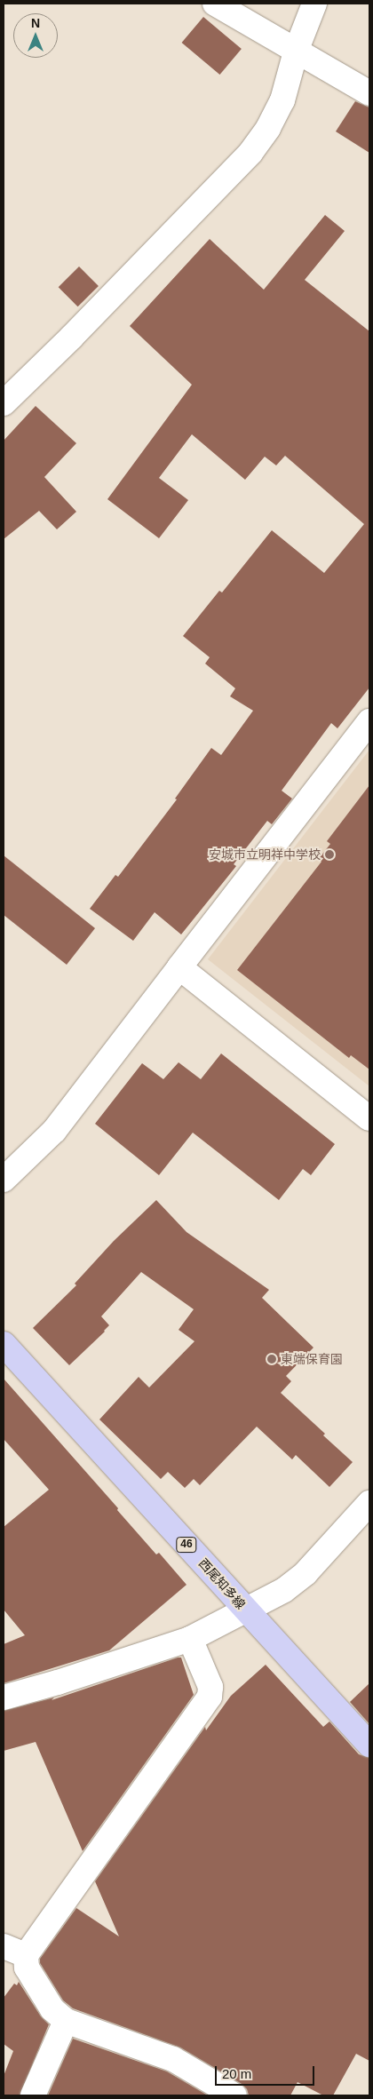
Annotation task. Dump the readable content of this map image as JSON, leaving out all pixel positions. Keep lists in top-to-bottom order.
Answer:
{
  "streets": {
    "main road": ["46", "西尾知多線"]
  },
  "places": ["安城市立明祥中学校", "東端保育園"],
  "scale_bar": "20 m",
  "north": "top"
}
